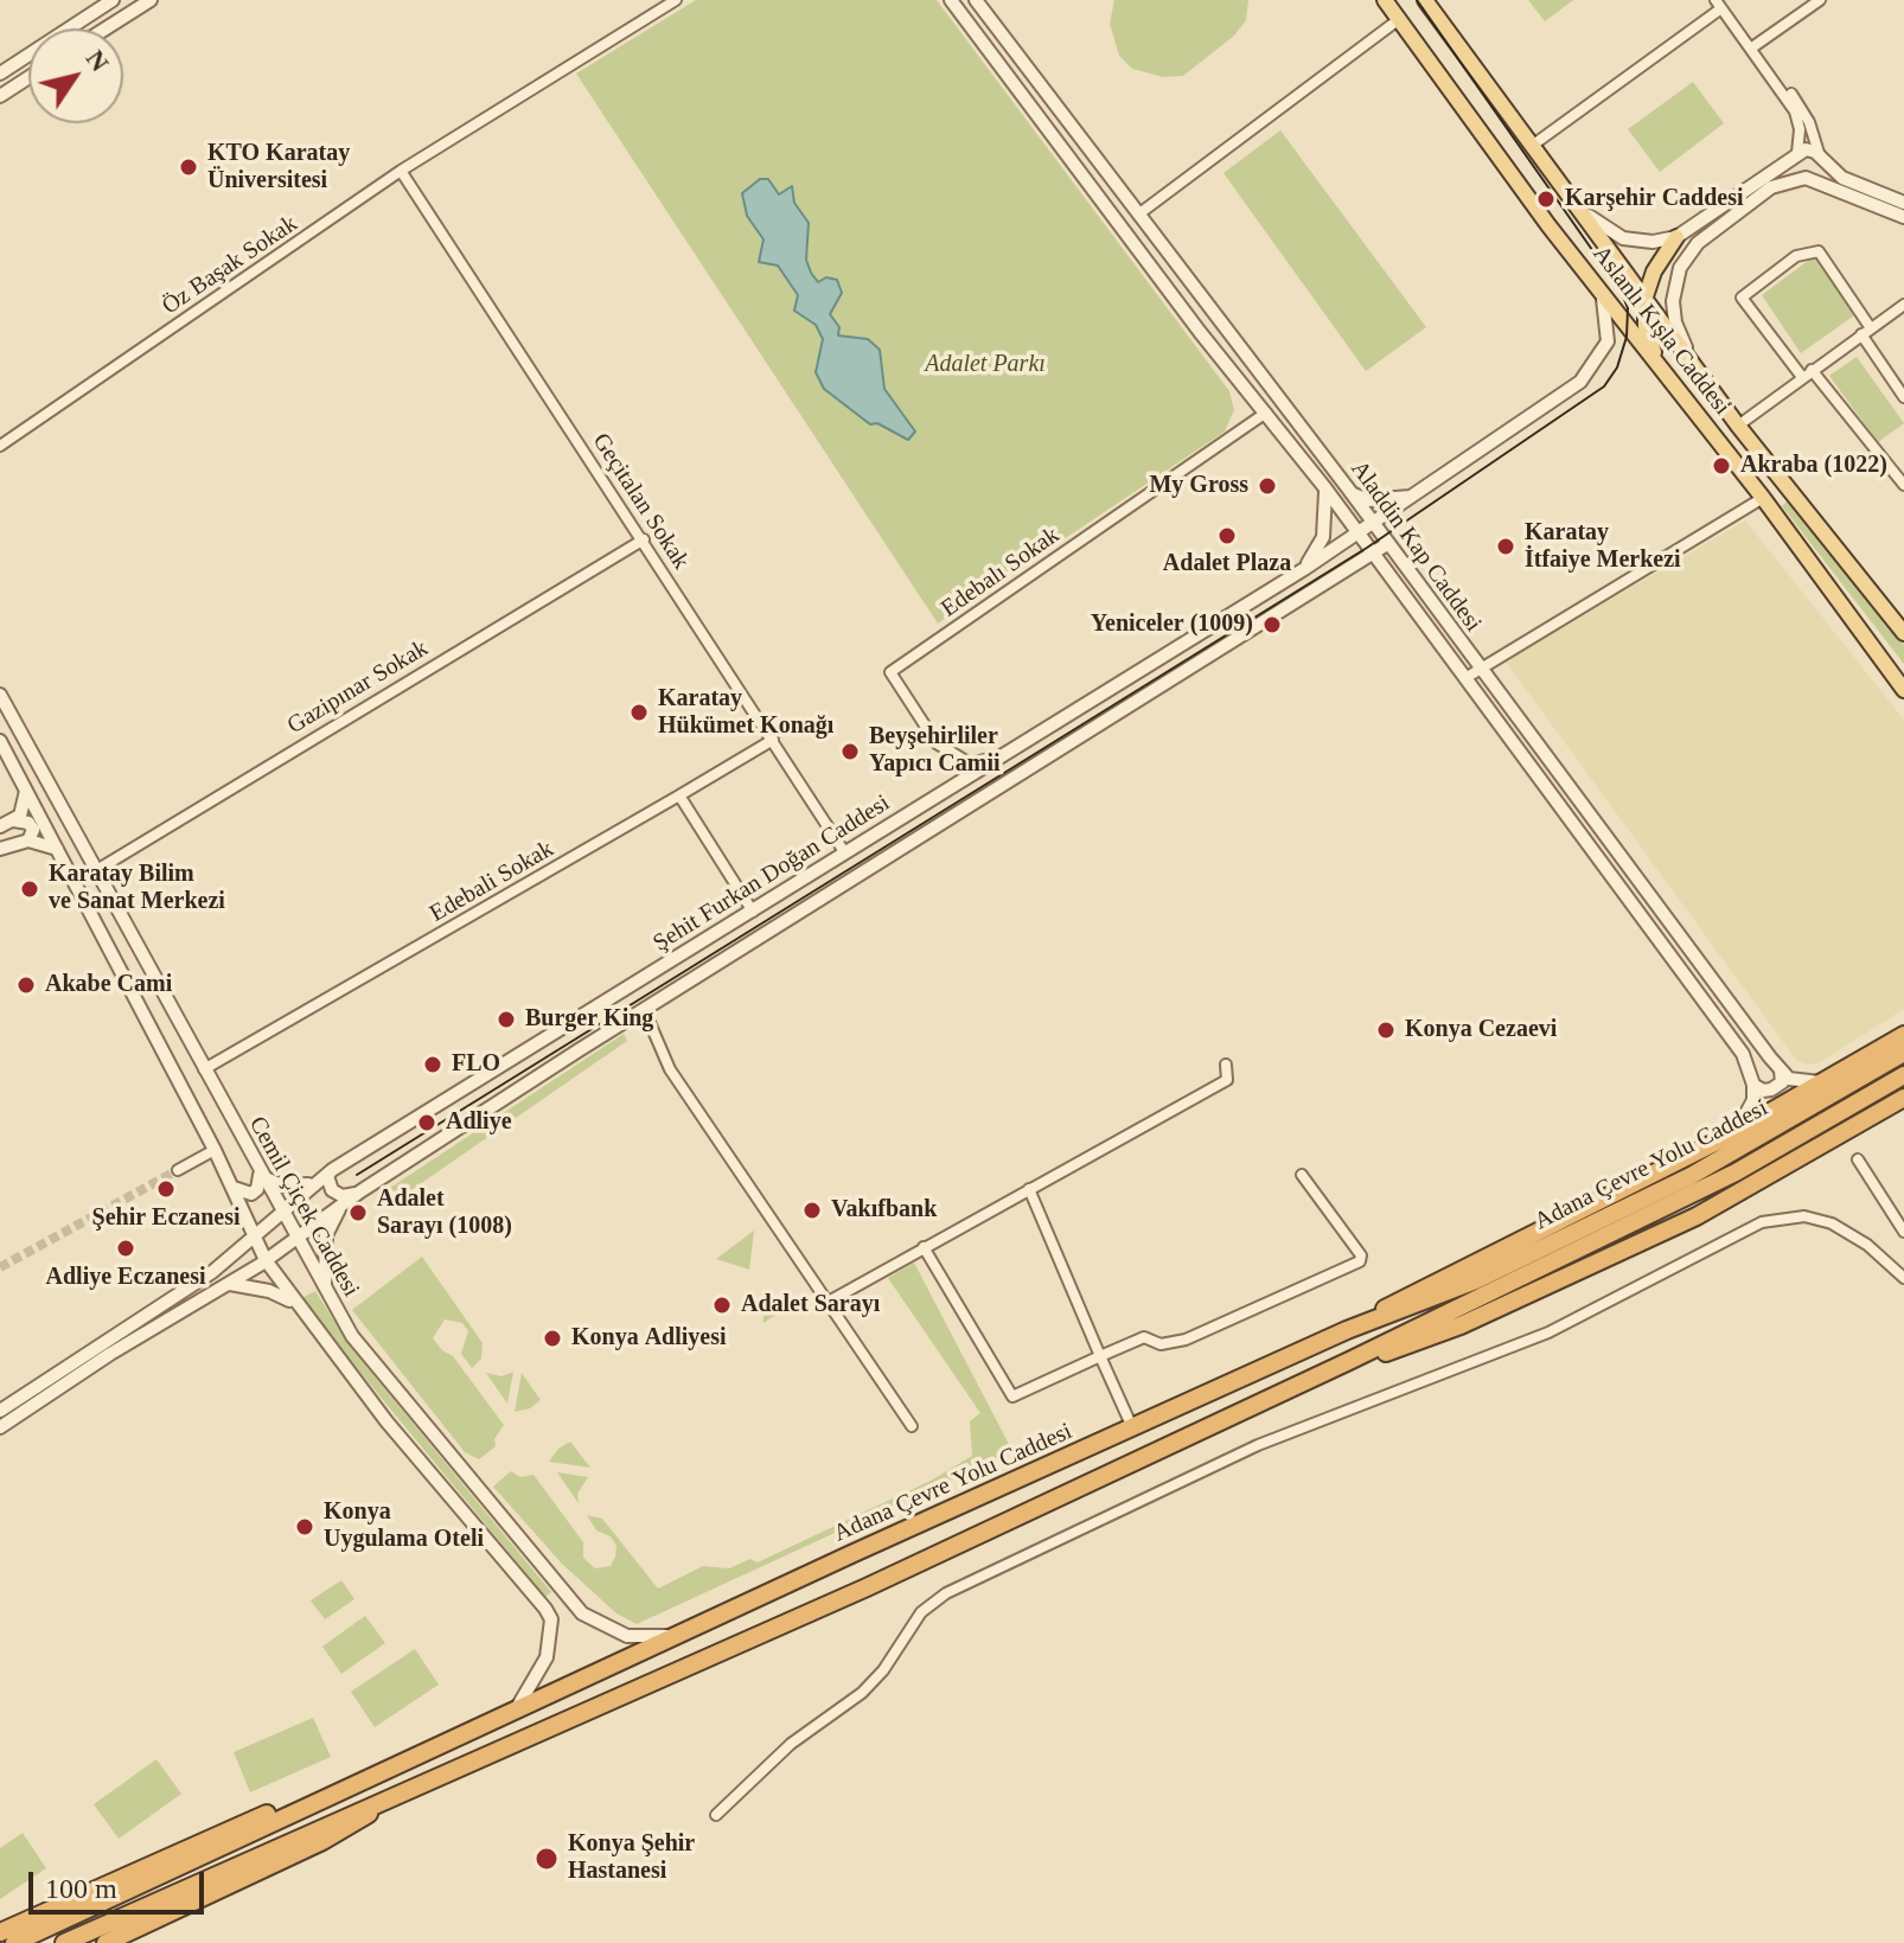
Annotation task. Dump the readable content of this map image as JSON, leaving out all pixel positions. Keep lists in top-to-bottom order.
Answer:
{
  "streets": {
    "highway": ["Adana Çevre Yolu Caddesi"],
    "main road": ["Aslanlı Kışla Caddesi"],
    "street": [
      "Öz Başak Sokak",
      "Geçitalan Sokak",
      "Aladdin Kap Caddesi",
      "Edebalı Sokak",
      "Gazipınar Sokak",
      "Şehit Furkan Doğan Caddesi",
      "Edebali Sokak",
      "Cemil Çiçek Caddesi"
    ]
  },
  "crossings": [
    ["Öz Başak Sokak", "Geçitalan Sokak"],
    ["Aslanlı Kışla Caddesi", "Şehit Furkan Doğan Caddesi"],
    ["Geçitalan Sokak", "Gazipınar Sokak"],
    ["Geçitalan Sokak", "Şehit Furkan Doğan Caddesi"],
    ["Geçitalan Sokak", "Edebali Sokak"],
    ["Aladdin Kap Caddesi", "Edebalı Sokak"],
    ["Aladdin Kap Caddesi", "Şehit Furkan Doğan Caddesi"],
    ["Edebalı Sokak", "Şehit Furkan Doğan Caddesi"],
    ["Gazipınar Sokak", "Cemil Çiçek Caddesi"],
    ["Şehit Furkan Doğan Caddesi", "Cemil Çiçek Caddesi"],
    ["Edebali Sokak", "Cemil Çiçek Caddesi"],
    ["Adana Çevre Yolu Caddesi", "Cemil Çiçek Caddesi"]
  ],
  "parks": ["Adalet Parkı"],
  "places": [
    "KTO Karatay Üniversitesi",
    "Karşehir Caddesi",
    "Akraba (1022)",
    "My Gross",
    "Adalet Plaza",
    "Karatay İtfaiye Merkezi",
    "Yeniceler (1009)",
    "Karatay Hükümet Konağı",
    "Beyşehirliler Yapıcı Camii",
    "Karatay Bilim ve Sanat Merkezi",
    "Akabe Cami",
    "Burger King",
    "Konya Cezaevi",
    "FLO",
    "Adliye",
    "Şehir Eczanesi",
    "Vakıfbank",
    "Adalet Sarayı (1008)",
    "Adliye Eczanesi",
    "Adalet Sarayı",
    "Konya Adliyesi",
    "Konya Uygulama Oteli",
    "Konya Şehir Hastanesi"
  ],
  "scale_bar": "100 m",
  "north": "top right"
}
